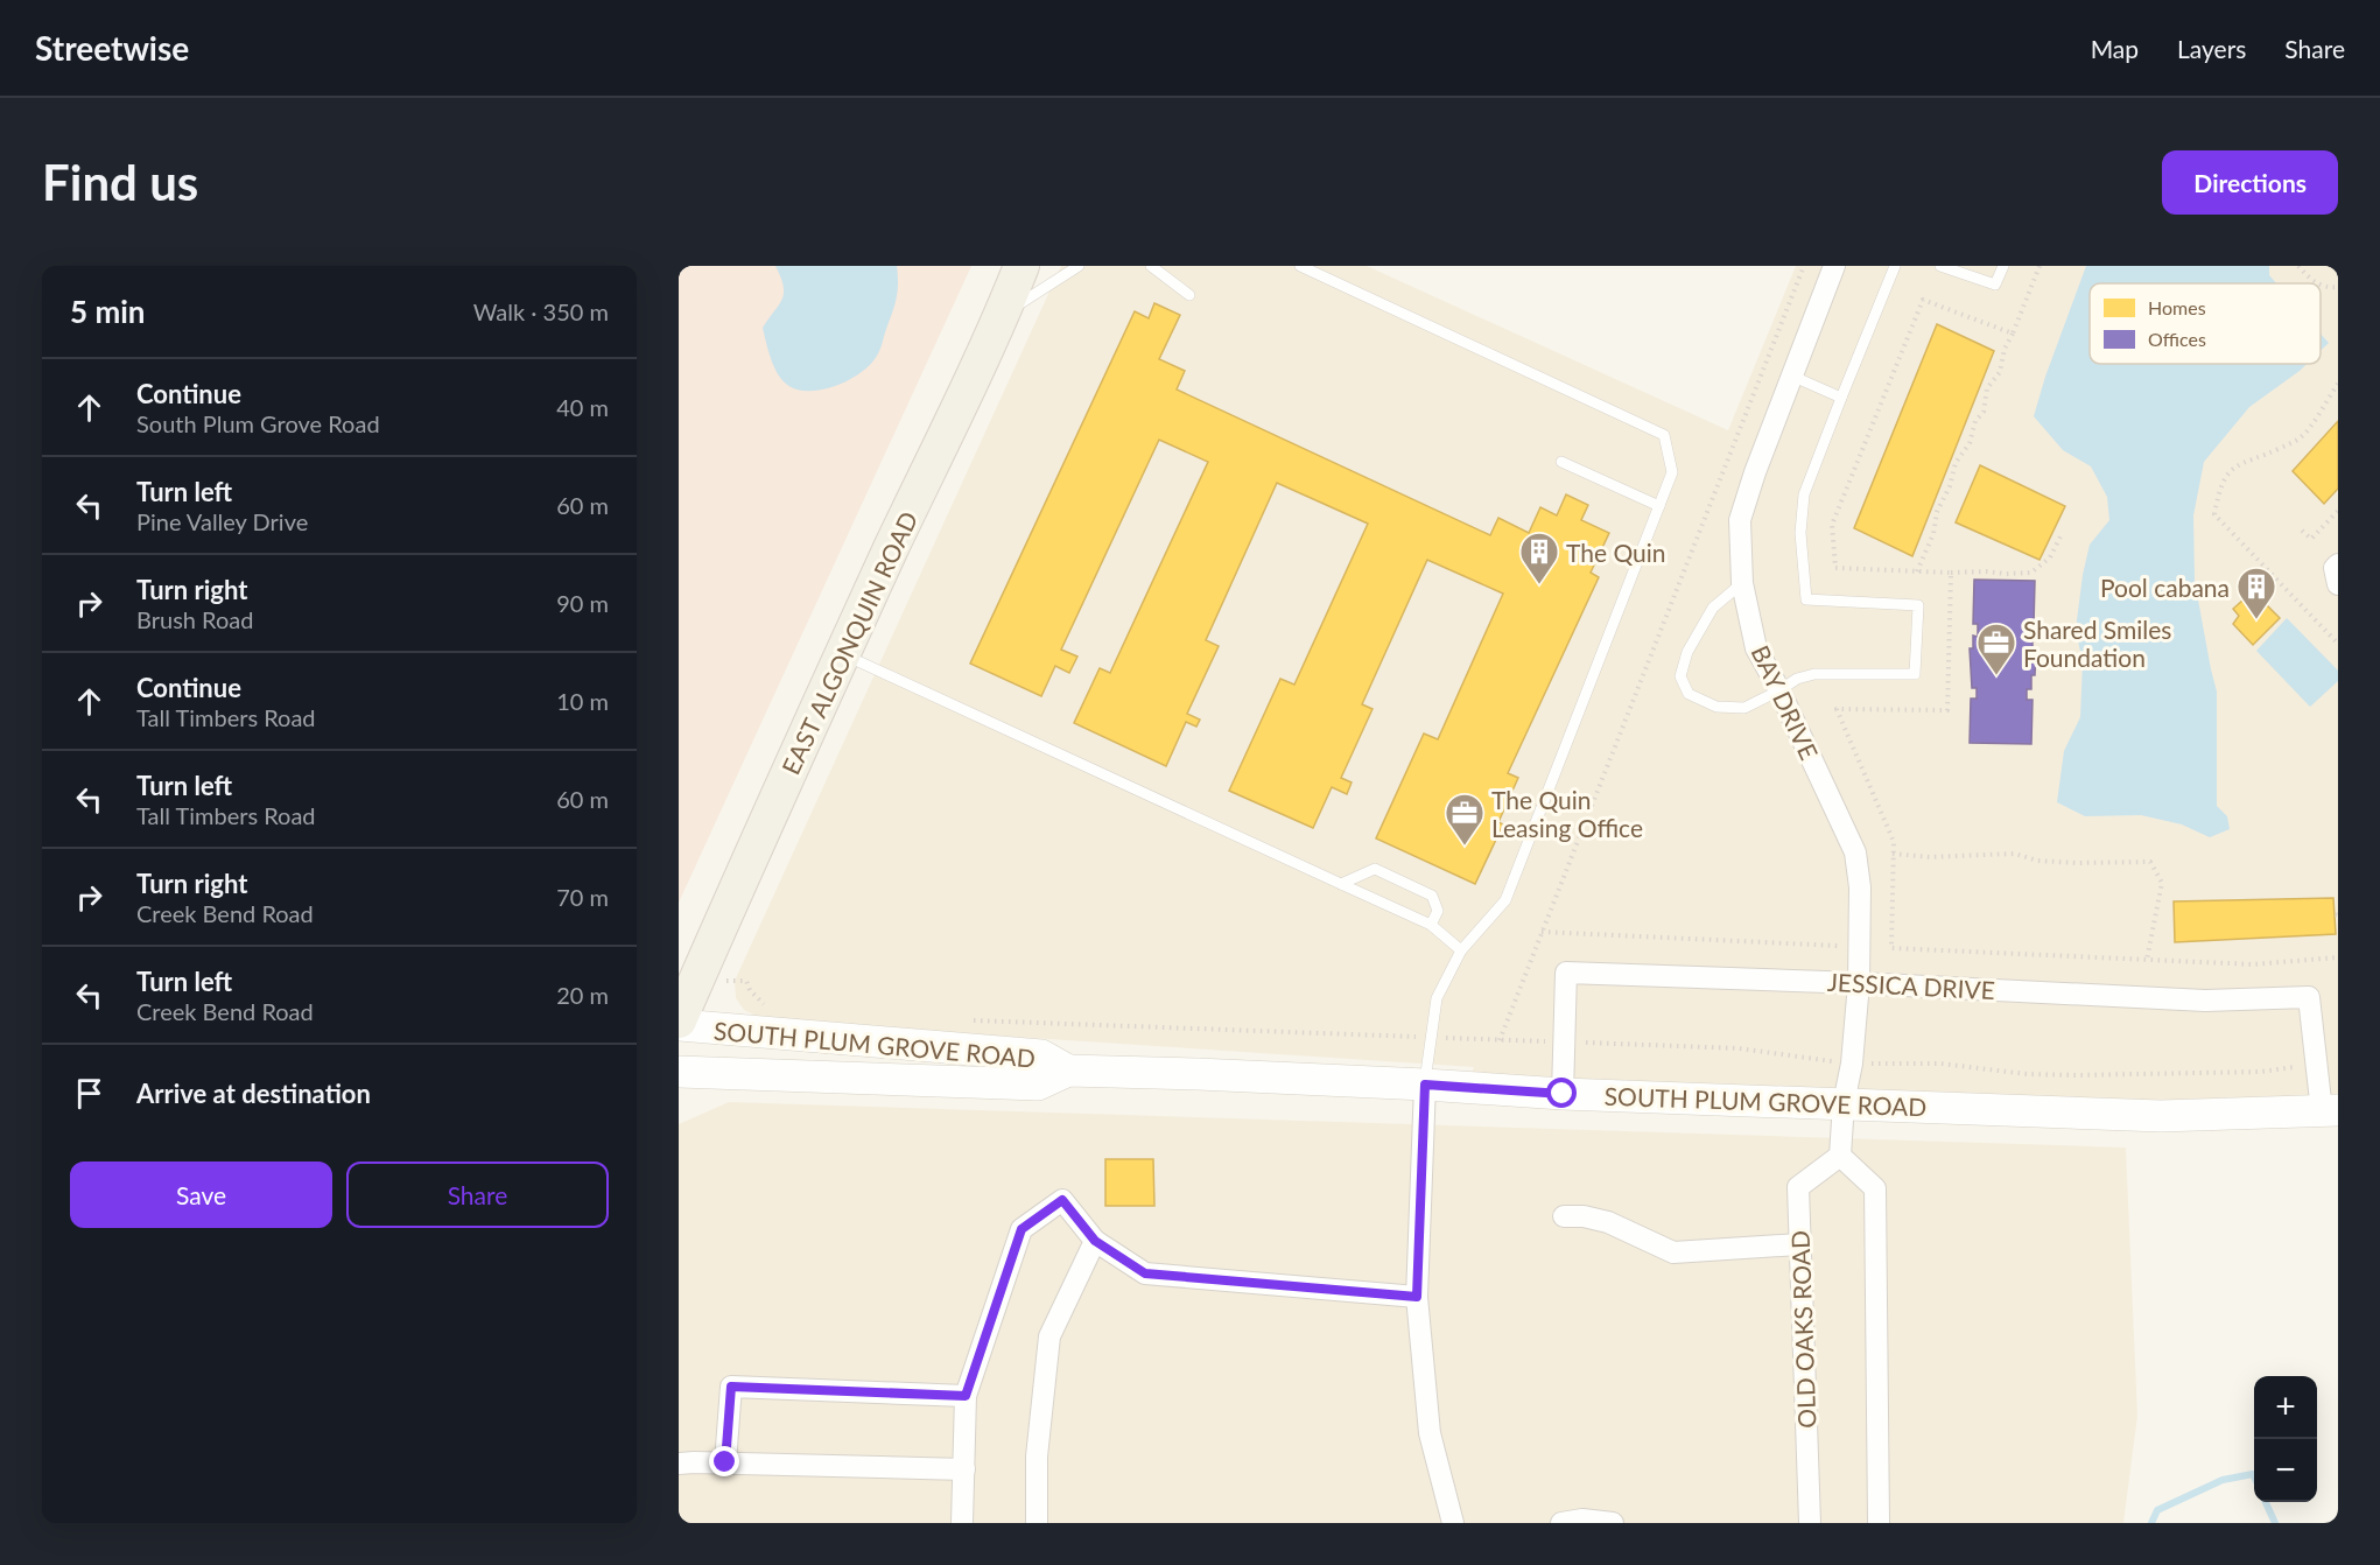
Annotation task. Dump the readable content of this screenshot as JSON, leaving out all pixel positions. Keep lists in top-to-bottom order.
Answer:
{
  "streets": {
    "main road": ["EAST ALGONQUIN ROAD"],
    "street": [
      "BAY DRIVE",
      "JESSICA DRIVE",
      "SOUTH PLUM GROVE ROAD",
      "OLD OAKS ROAD"
    ]
  },
  "crossings": [
    ["EAST ALGONQUIN ROAD", "SOUTH PLUM GROVE ROAD"],
    ["BAY DRIVE", "JESSICA DRIVE"],
    ["BAY DRIVE", "SOUTH PLUM GROVE ROAD"],
    ["JESSICA DRIVE", "SOUTH PLUM GROVE ROAD"]
  ],
  "places": {
    "building": ["The Quin", "Pool cabana"],
    "office": ["Shared Smiles Foundation", "The Quin Leasing Office"]
  },
  "legend": ["Homes", "Offices"],
  "page": {
    "header": "Streetwise",
    "nav": ["Map", "Layers", "Share"],
    "buttons": [
      "Directions",
      ["Save", "Share"]
    ],
    "title": "Find us",
    "heading": ["5 min", "Walk · 350 m"],
    "list": [
      ["Continue", "South Plum Grove Road", "40 m"],
      ["Turn left", "Pine Valley Drive", "60 m"],
      ["Turn right", "Brush Road", "90 m"],
      ["Continue", "Tall Timbers Road", "10 m"],
      ["Turn left", "Tall Timbers Road", "60 m"],
      ["Turn right", "Creek Bend Road", "70 m"],
      ["Turn left", "Creek Bend Road", "20 m"],
      "Arrive at destination"
    ],
    "map_buttons": ["+", "−"]
  }
}
